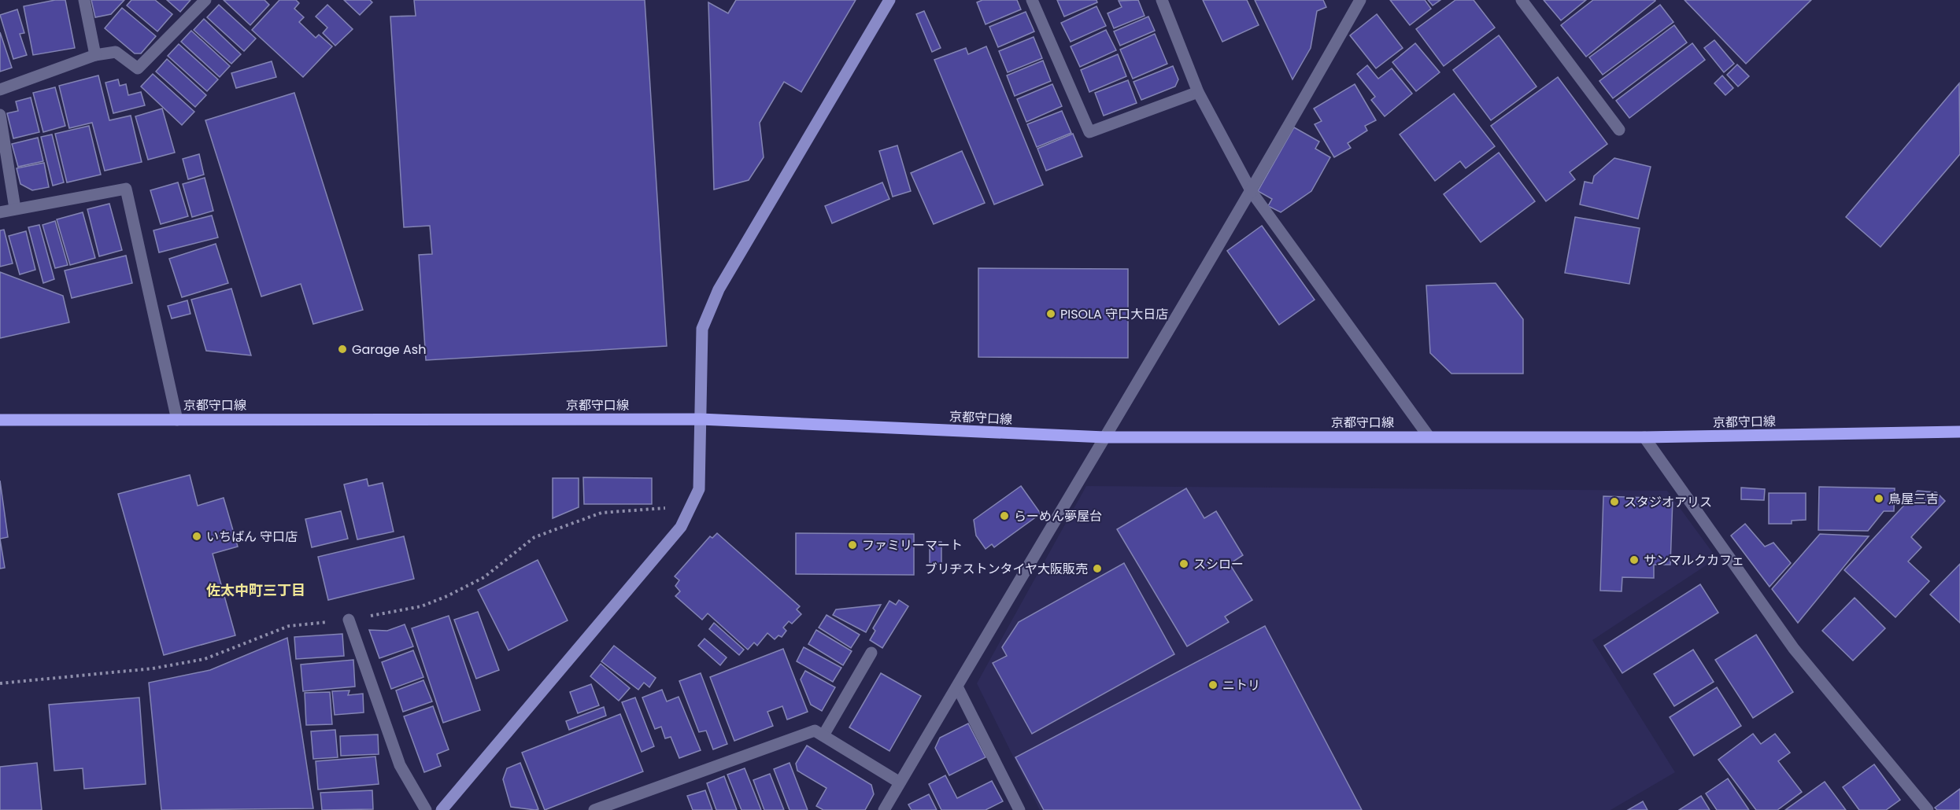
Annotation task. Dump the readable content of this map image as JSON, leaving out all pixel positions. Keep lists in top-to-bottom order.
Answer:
{
  "streets": {
    "main road": ["京都守口線"]
  },
  "districts": ["佐太中町三丁目"],
  "places": [
    "PISOLA 守口大日店",
    "Garage Ash",
    "鳥屋三吉",
    "スタジオアリス",
    "らーめん夢屋台",
    "いちばん 守口店",
    "ファミリーマート",
    "サンマルクカフェ",
    "スシロー",
    "ブリヂストンタイヤ大阪販売",
    "ニトリ"
  ]
}
